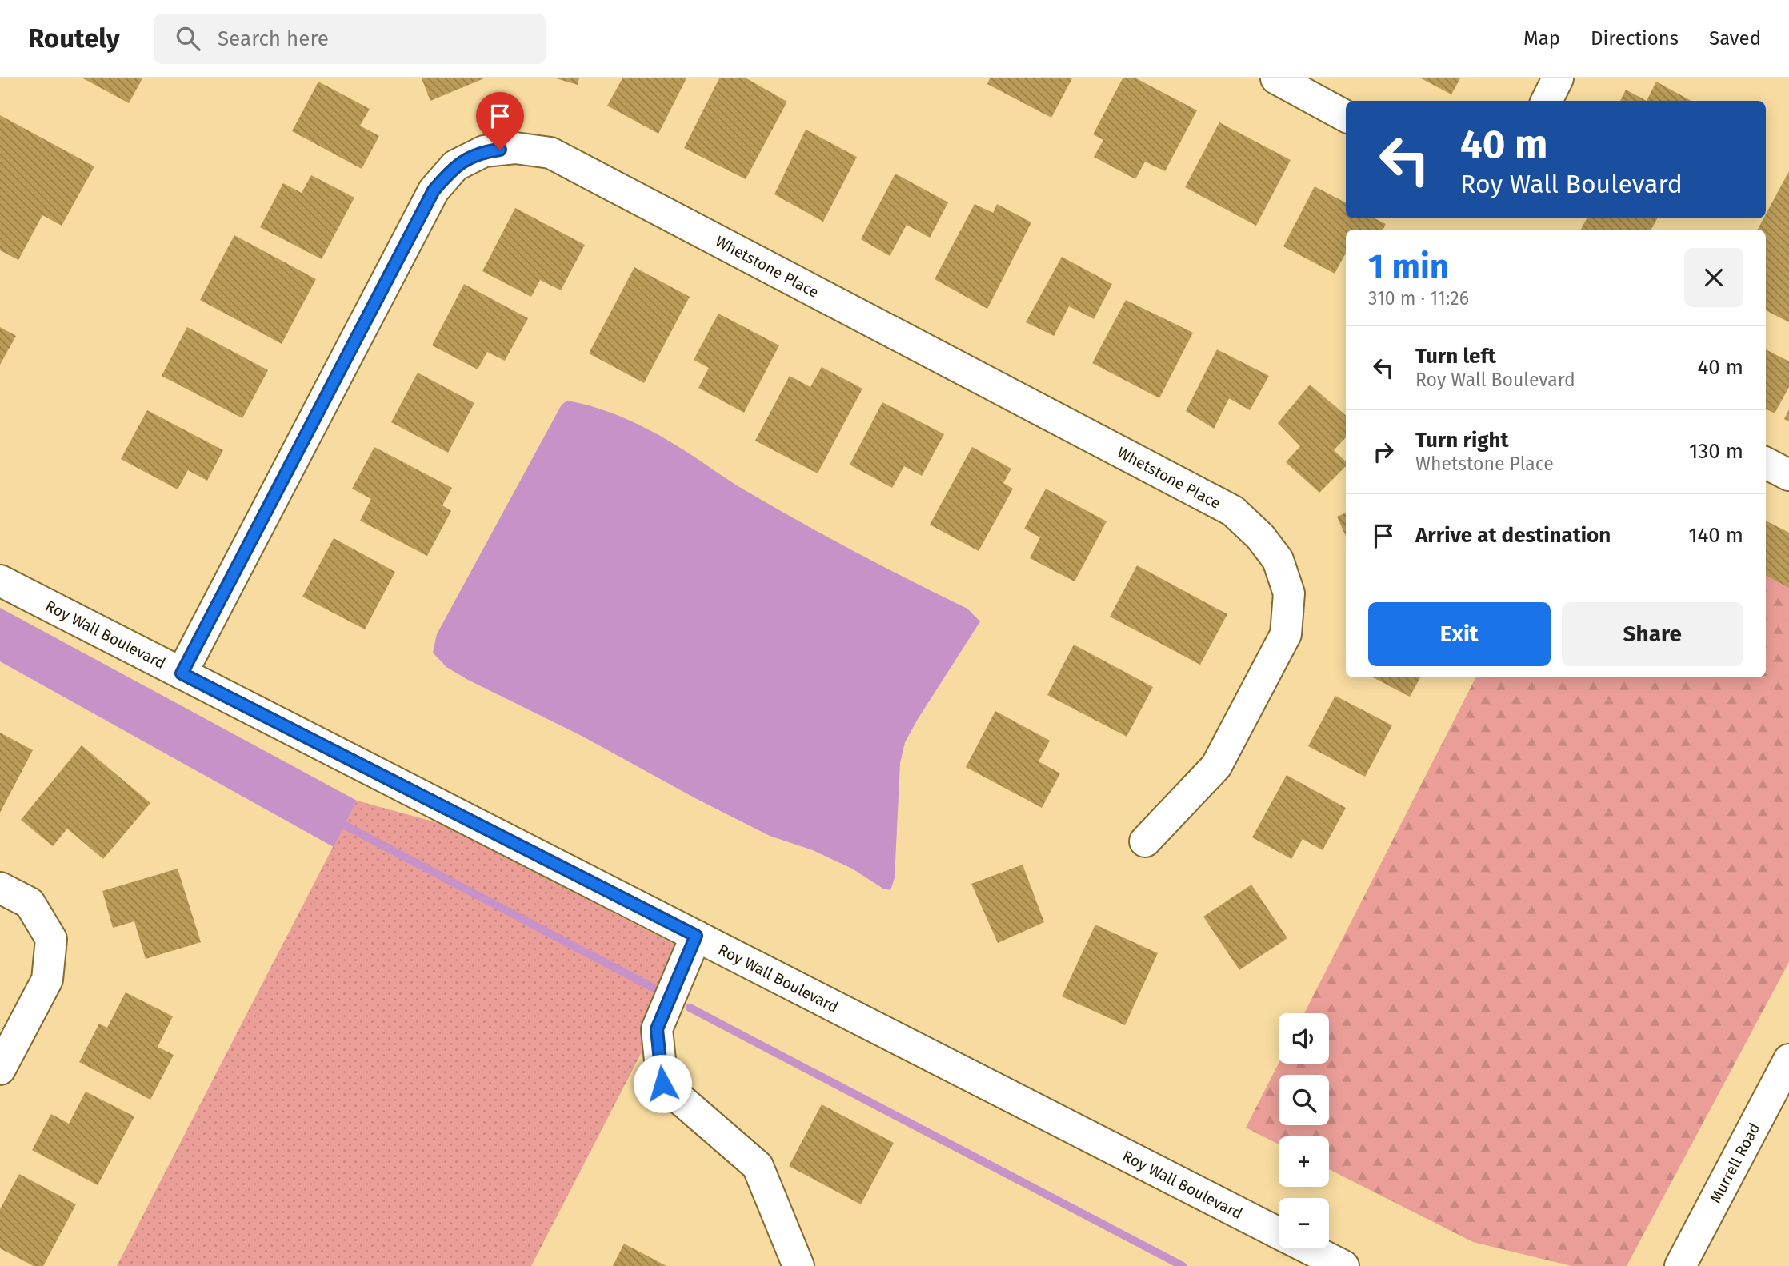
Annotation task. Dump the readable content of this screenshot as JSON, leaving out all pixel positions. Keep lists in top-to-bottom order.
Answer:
{
  "streets": {
    "street": ["Whetstone Place", "Roy Wall Boulevard", "Murrell Road"]
  },
  "crossings": [
    ["Whetstone Place", "Roy Wall Boulevard"]
  ],
  "page": {
    "header": "Routely",
    "search": "Search here",
    "nav": ["Map", "Directions", "Saved"],
    "turn": ["40 m", "Roy Wall Boulevard"],
    "heading": ["1 min", "310 m · 11:26"],
    "list": [
      {
        "name": "Turn left",
        "note": "Roy Wall Boulevard",
        "value": "40 m"
      },
      {
        "name": "Turn right",
        "note": "Whetstone Place",
        "value": "130 m"
      },
      {
        "name": "Arrive at destination",
        "value": "140 m"
      }
    ],
    "buttons": ["Exit", "Share"],
    "map_buttons": ["+", "−"]
  }
}
